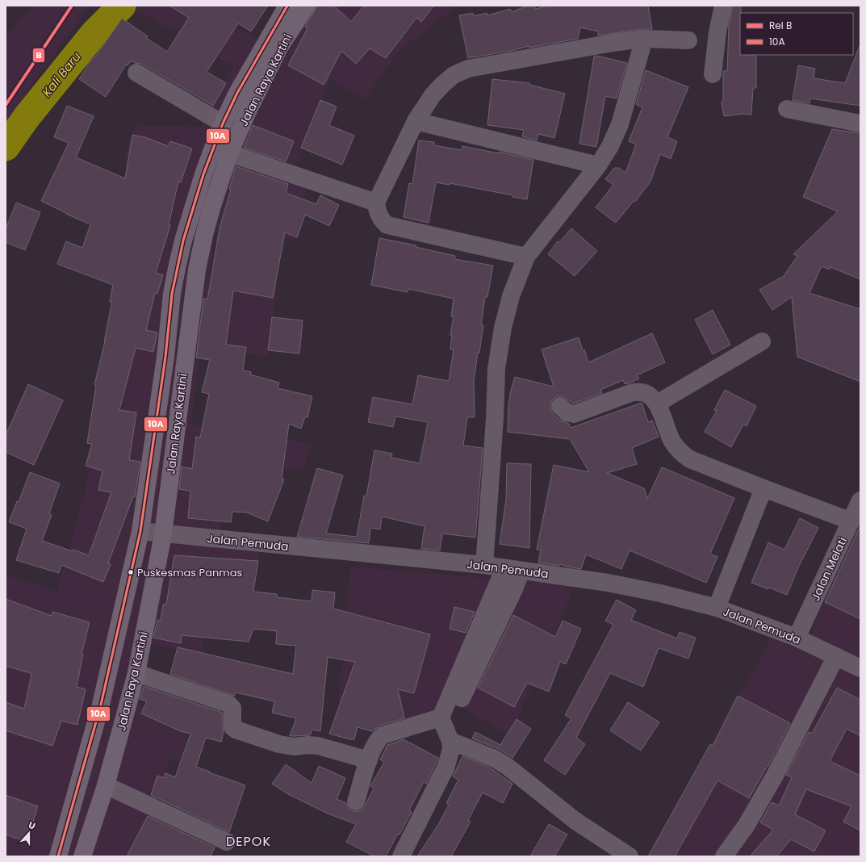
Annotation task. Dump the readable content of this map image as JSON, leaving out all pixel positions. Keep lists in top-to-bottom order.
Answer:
{
  "streets": {
    "main road": ["Jalan Raya Kartini"],
    "street": ["Jalan Pemuda", "Jalan Melati"]
  },
  "crossings": [
    ["Jalan Raya Kartini", "Jalan Pemuda"],
    ["Jalan Pemuda", "Jalan Melati"]
  ],
  "districts": ["DEPOK"],
  "water": ["Kali Baru"],
  "places": ["Puskesmas Panmas"],
  "lines": ["rail line B", "transit line 10A"],
  "legend": ["Rel B", "10A"],
  "north": "top"
}
